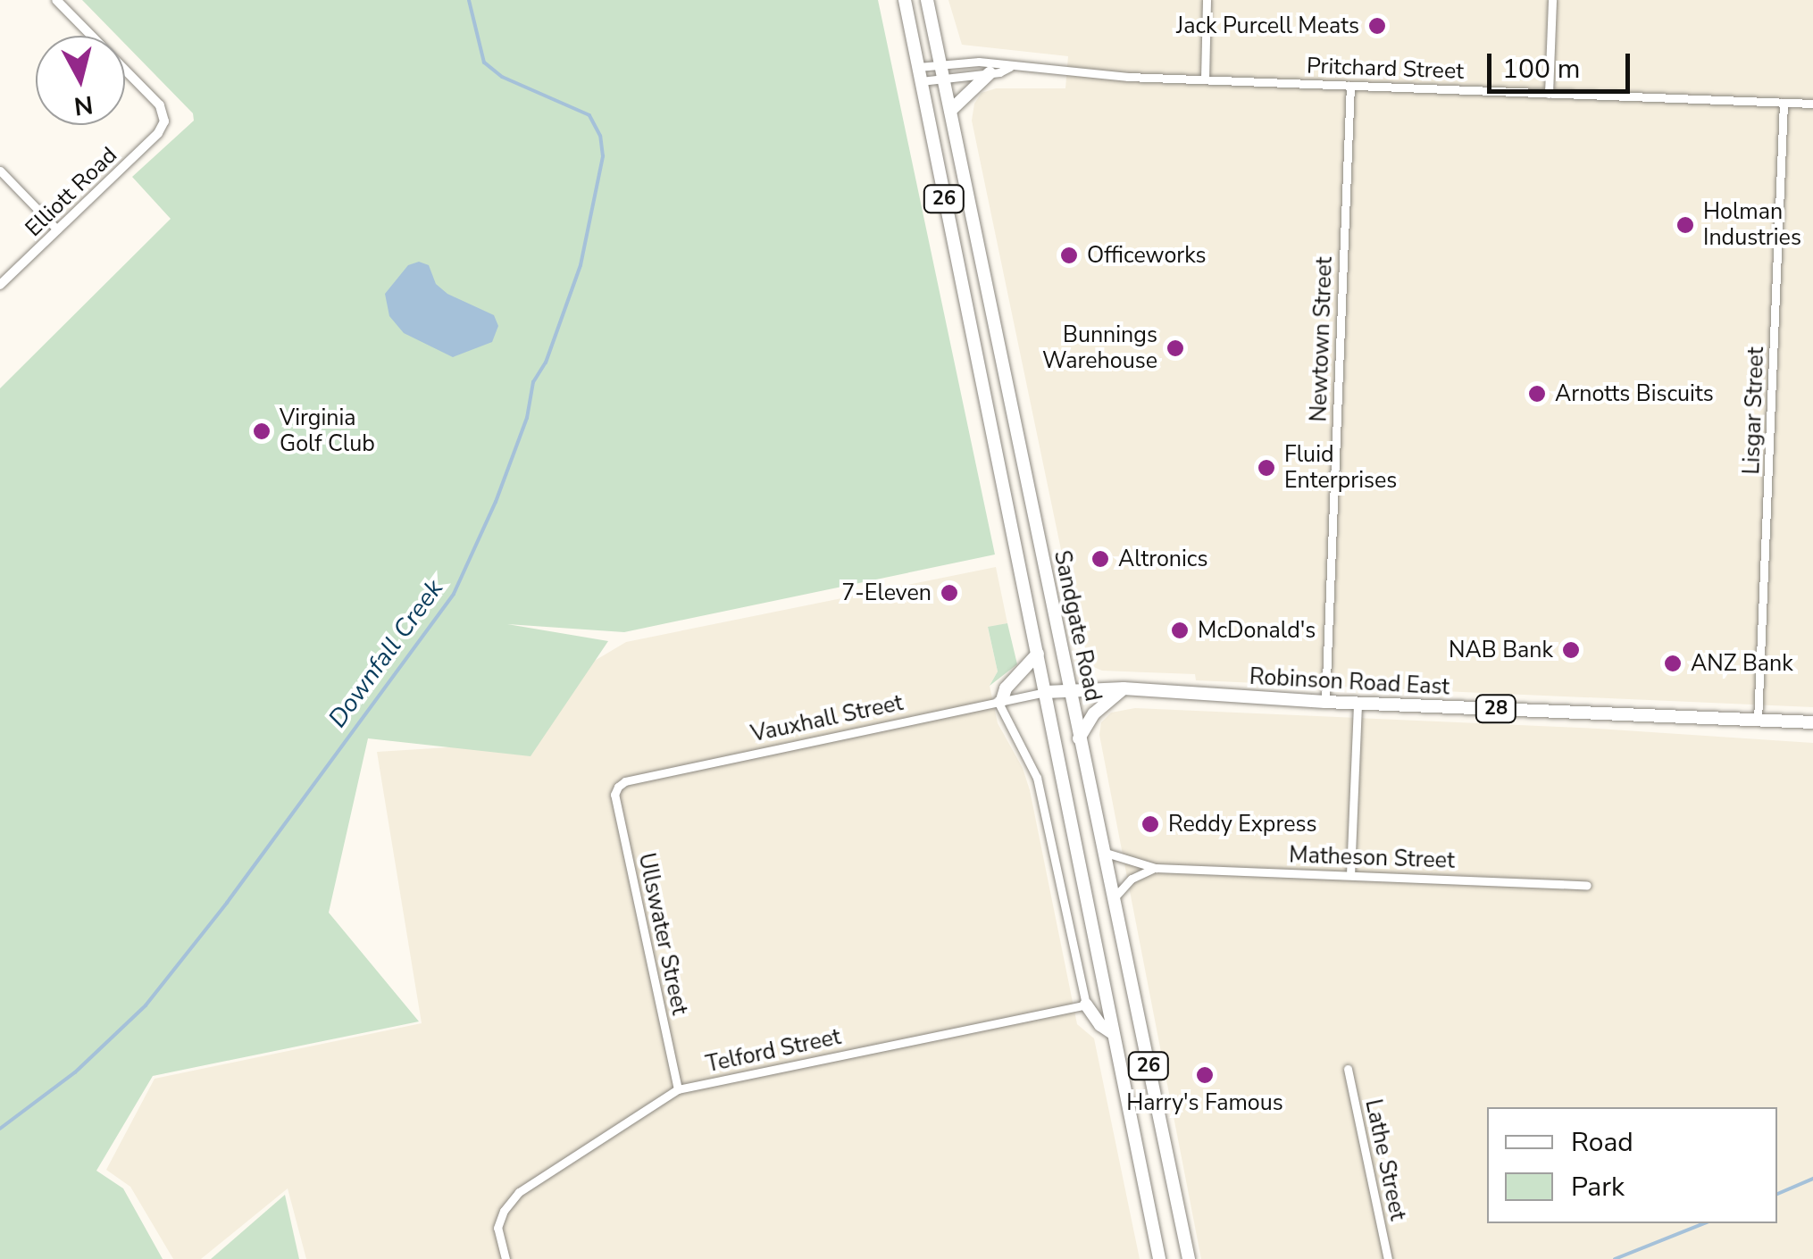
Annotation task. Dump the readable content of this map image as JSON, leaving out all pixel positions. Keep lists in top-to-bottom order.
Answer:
{
  "streets": {
    "main road": [
      "26",
      "Sandgate Road",
      "Robinson Road East",
      "28"
    ],
    "street": [
      "Pritchard Street",
      "Elliott Road",
      "Newtown Street",
      "Lisgar Street",
      "Vauxhall Street",
      "Matheson Street",
      "Ullswater Street",
      "Telford Street",
      "Lathe Street"
    ]
  },
  "crossings": [
    ["Pritchard Street", "Newtown Street"],
    ["Pritchard Street", "Lisgar Street"],
    ["Pritchard Street", "Sandgate Road"],
    ["Newtown Street", "Robinson Road East"],
    ["Lisgar Street", "Robinson Road East"],
    ["Sandgate Road", "Robinson Road East"],
    ["Sandgate Road", "Vauxhall Street"],
    ["Sandgate Road", "Matheson Street"],
    ["Robinson Road East", "Vauxhall Street"],
    ["Vauxhall Street", "Ullswater Street"],
    ["Ullswater Street", "Telford Street"]
  ],
  "water": ["Downfall Creek"],
  "places": [
    "Jack Purcell Meats",
    "Holman Industries",
    "Officeworks",
    "Bunnings Warehouse",
    "Arnotts Biscuits",
    "Virginia Golf Club",
    "Fluid Enterprises",
    "Altronics",
    "7-Eleven",
    "McDonald's",
    "NAB Bank",
    "ANZ Bank",
    "Reddy Express",
    "Harry's Famous"
  ],
  "legend": ["Road", "Park"],
  "scale_bar": "100 m",
  "north": "bottom"
}
